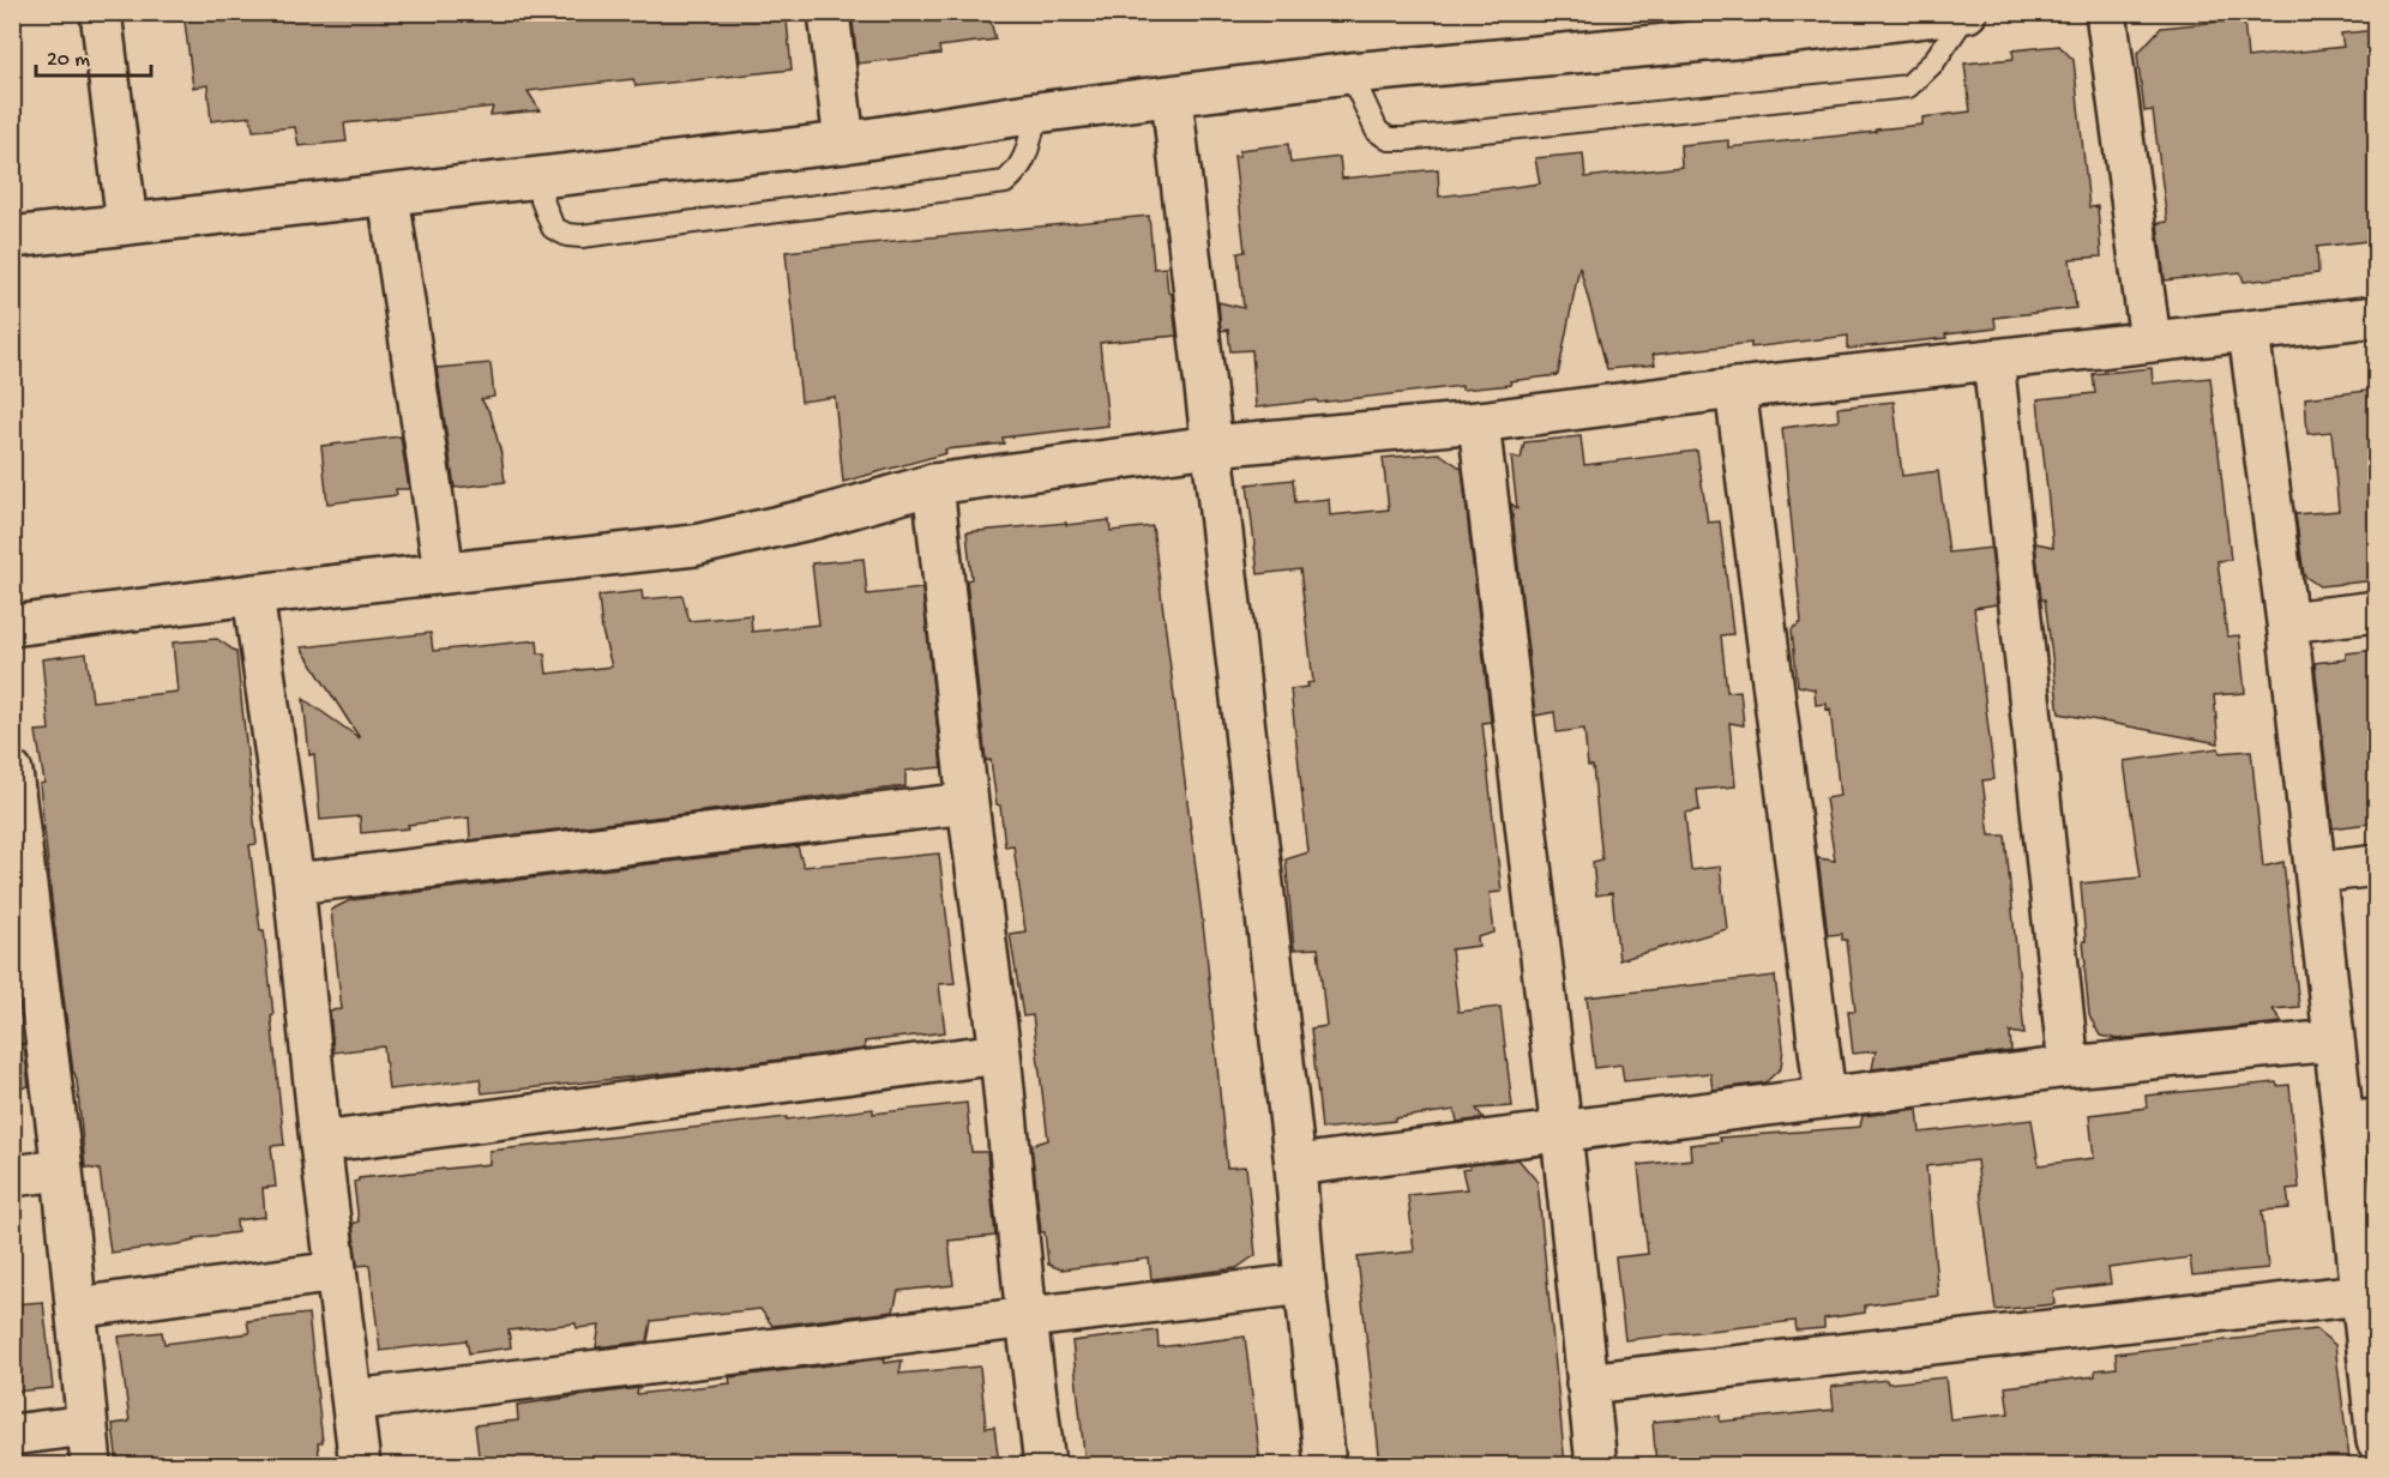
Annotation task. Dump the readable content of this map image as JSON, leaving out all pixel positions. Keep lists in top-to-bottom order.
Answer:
{
  "scale_bar": "20 m"
}
